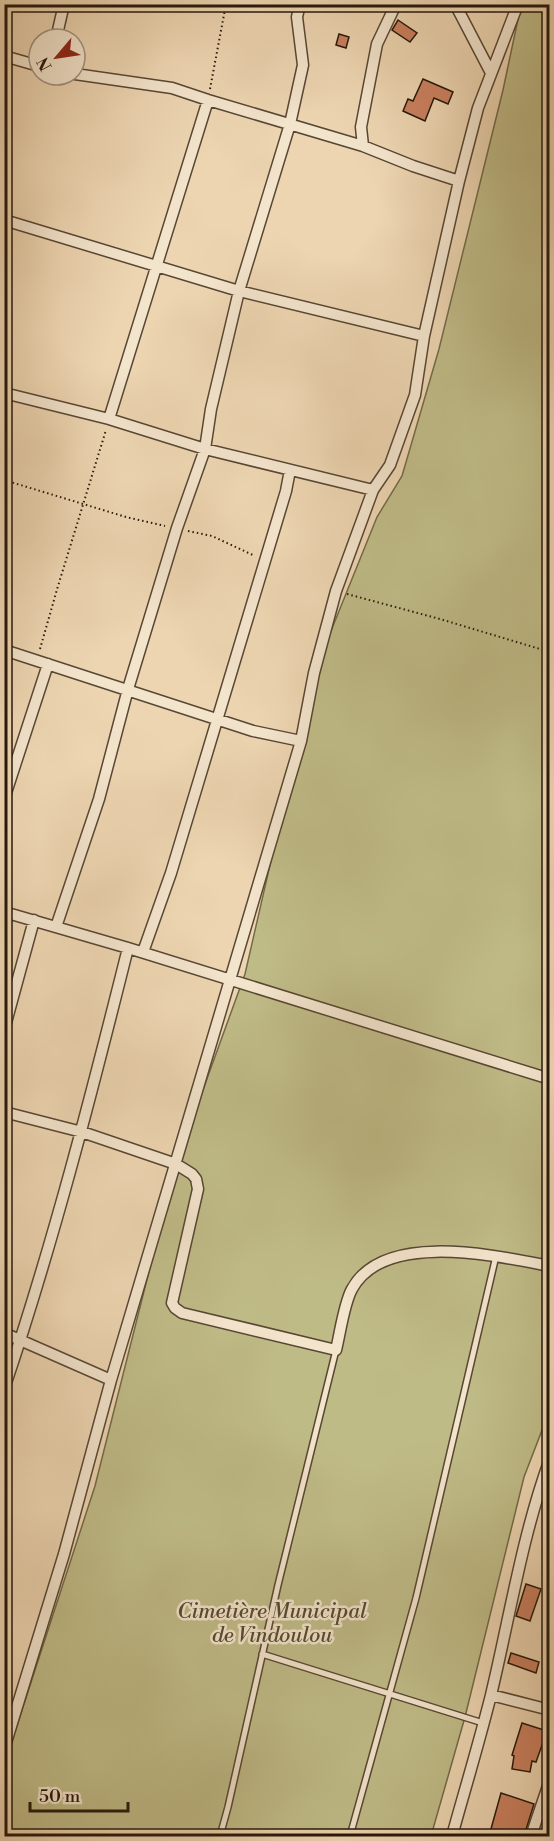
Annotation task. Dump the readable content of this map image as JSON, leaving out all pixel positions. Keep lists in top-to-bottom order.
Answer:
{
  "parks": ["Cimetière Municipal de Vindoulou"],
  "scale_bar": "50 m",
  "north": "bottom left"
}
